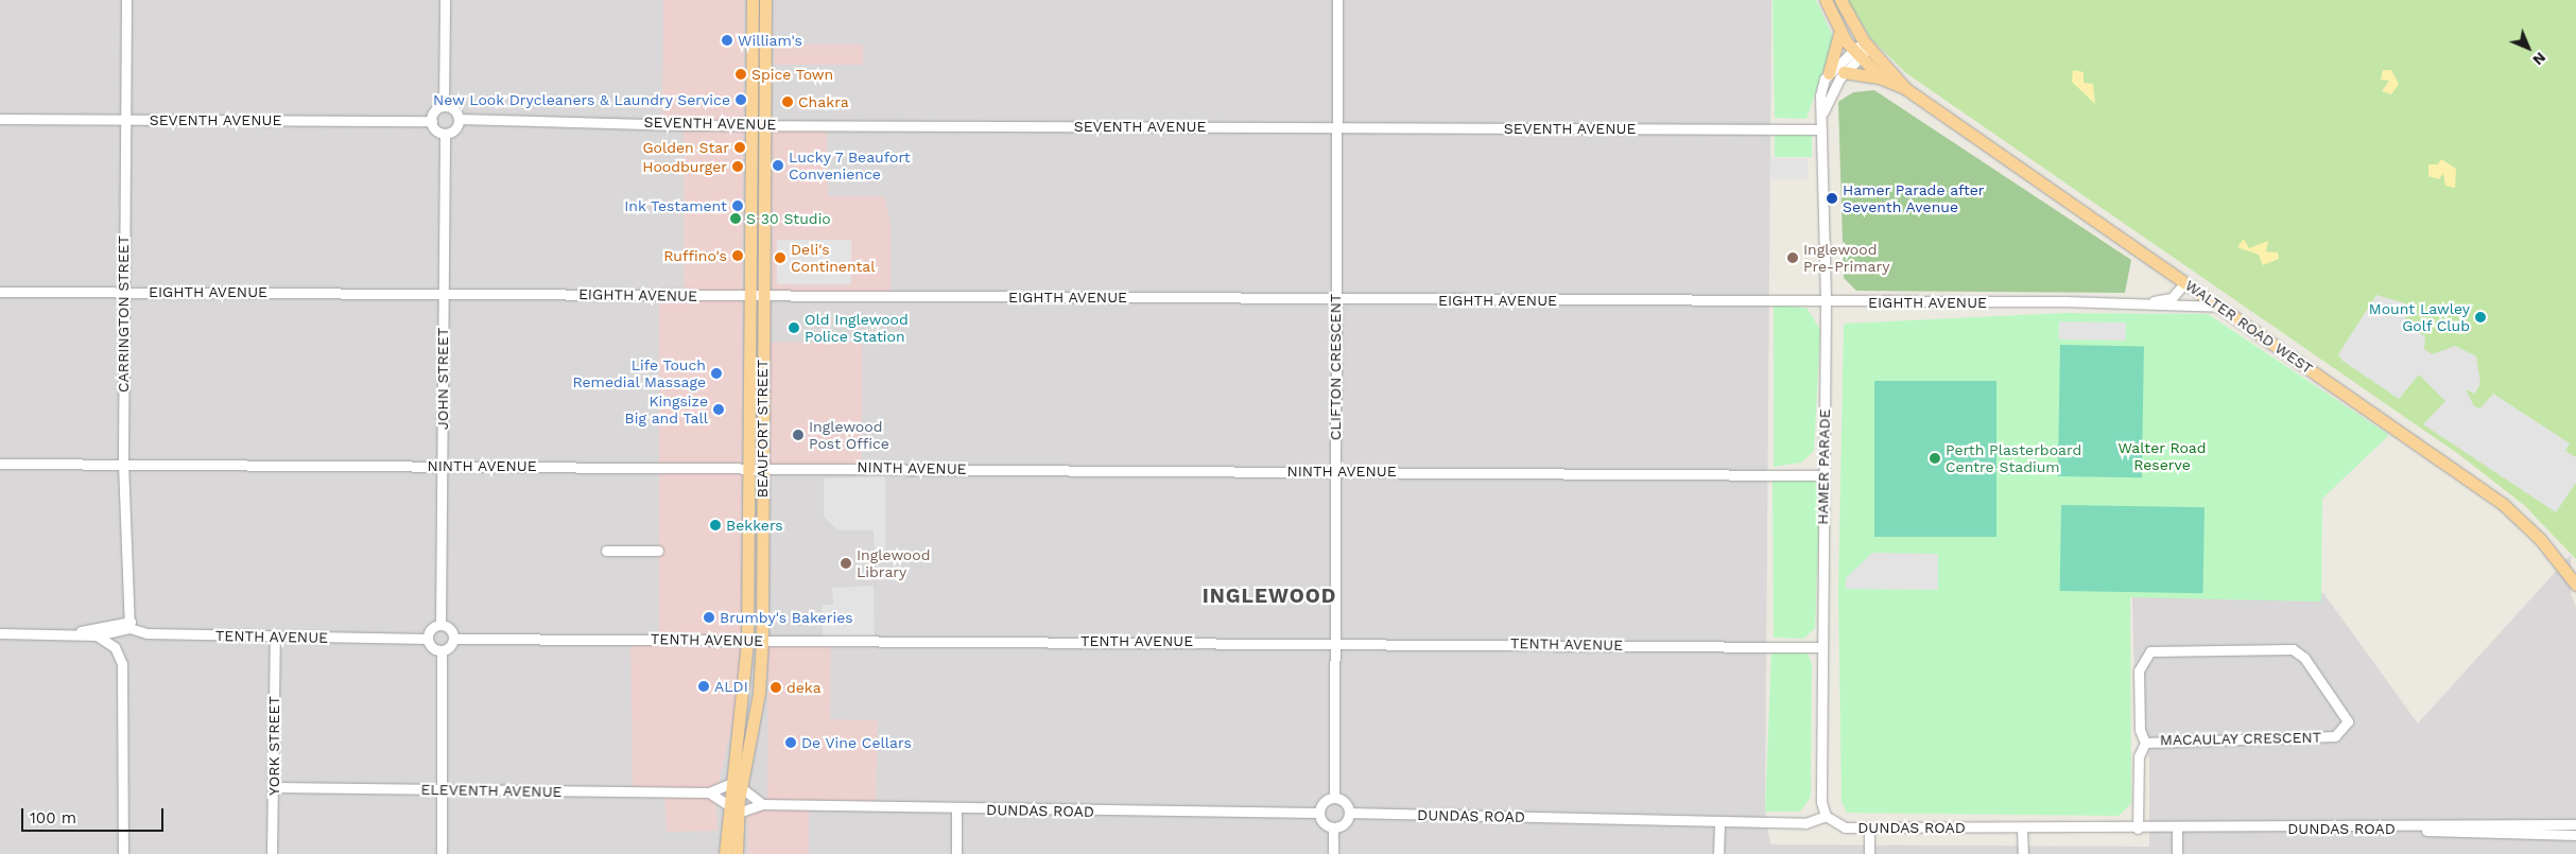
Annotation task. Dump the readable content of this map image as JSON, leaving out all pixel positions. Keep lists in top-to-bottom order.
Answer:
{
  "streets": {
    "main road": ["WALTER ROAD WEST", "BEAUFORT STREET"],
    "street": [
      "SEVENTH AVENUE",
      "EIGHTH AVENUE",
      "CARRINGTON STREET",
      "CLIFTON CRESCENT",
      "JOHN STREET",
      "NINTH AVENUE",
      "HAMER PARADE",
      "TENTH AVENUE",
      "MACAULAY CRESCENT",
      "YORK STREET",
      "ELEVENTH AVENUE",
      "DUNDAS ROAD"
    ]
  },
  "crossings": [
    ["SEVENTH AVENUE", "CARRINGTON STREET"],
    ["SEVENTH AVENUE", "CLIFTON CRESCENT"],
    ["SEVENTH AVENUE", "JOHN STREET"],
    ["SEVENTH AVENUE", "BEAUFORT STREET"],
    ["SEVENTH AVENUE", "HAMER PARADE"],
    ["EIGHTH AVENUE", "CARRINGTON STREET"],
    ["EIGHTH AVENUE", "WALTER ROAD WEST"],
    ["EIGHTH AVENUE", "CLIFTON CRESCENT"],
    ["EIGHTH AVENUE", "JOHN STREET"],
    ["EIGHTH AVENUE", "BEAUFORT STREET"],
    ["EIGHTH AVENUE", "HAMER PARADE"],
    ["CARRINGTON STREET", "NINTH AVENUE"],
    ["CARRINGTON STREET", "TENTH AVENUE"],
    ["WALTER ROAD WEST", "HAMER PARADE"],
    ["CLIFTON CRESCENT", "NINTH AVENUE"],
    ["CLIFTON CRESCENT", "TENTH AVENUE"],
    ["CLIFTON CRESCENT", "DUNDAS ROAD"],
    ["JOHN STREET", "NINTH AVENUE"],
    ["JOHN STREET", "TENTH AVENUE"],
    ["BEAUFORT STREET", "NINTH AVENUE"],
    ["BEAUFORT STREET", "TENTH AVENUE"],
    ["BEAUFORT STREET", "ELEVENTH AVENUE"],
    ["BEAUFORT STREET", "DUNDAS ROAD"],
    ["NINTH AVENUE", "HAMER PARADE"],
    ["HAMER PARADE", "TENTH AVENUE"],
    ["HAMER PARADE", "DUNDAS ROAD"],
    ["TENTH AVENUE", "YORK STREET"],
    ["MACAULAY CRESCENT", "DUNDAS ROAD"],
    ["YORK STREET", "ELEVENTH AVENUE"]
  ],
  "districts": ["INGLEWOOD"],
  "parks": ["Walter Road Reserve"],
  "places": [
    "William's",
    "Spice Town",
    "New Look Drycleaners & Laundry Service",
    "Chakra",
    "Golden Star",
    "Lucky 7 Beaufort Convenience",
    "Hoodburger",
    "Hamer Parade after Seventh Avenue",
    "Ink Testament",
    "S 30 Studio",
    "Ruffino's",
    "Deli's Continental",
    "Inglewood Pre-Primary",
    "Mount Lawley Golf Club",
    "Old Inglewood Police Station",
    "Life Touch Remedial Massage",
    "Kingsize Big and Tall",
    "Inglewood Post Office",
    "Perth Plasterboard Centre Stadium",
    "Bekkers",
    "Inglewood Library",
    "Brumby's Bakeries",
    "ALDI",
    "deka",
    "De Vine Cellars"
  ],
  "scale_bar": "100 m",
  "north": "bottom right"
}
